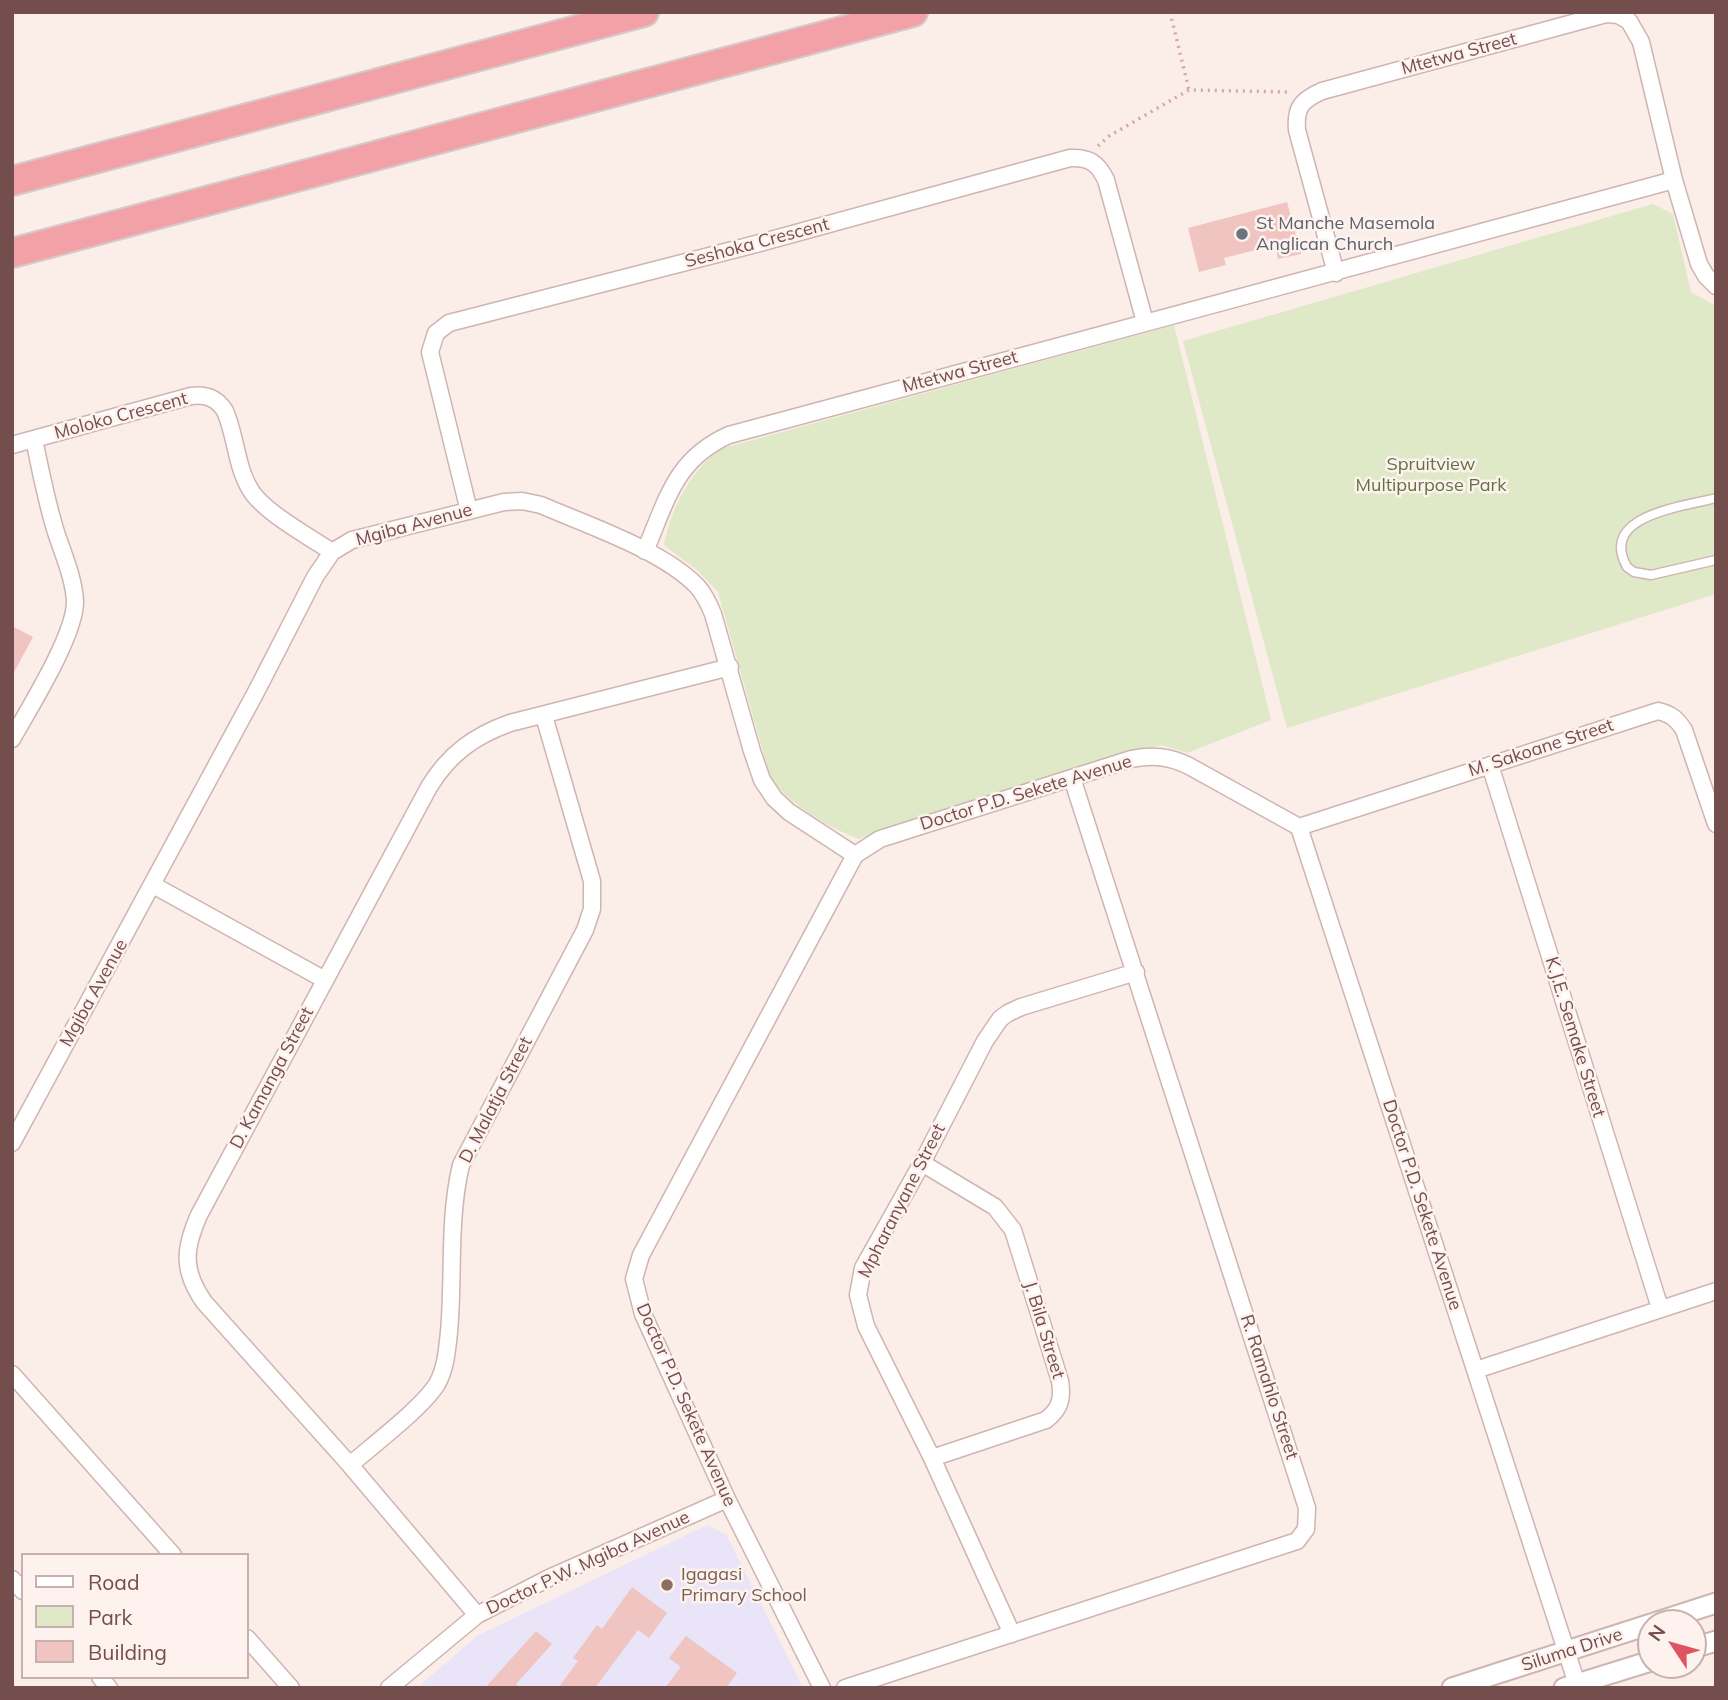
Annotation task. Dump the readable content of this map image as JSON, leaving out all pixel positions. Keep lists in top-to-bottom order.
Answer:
{
  "streets": {
    "street": [
      "Mtetwa Street",
      "Seshoka Crescent",
      "Moloko Crescent",
      "Mgiba Avenue",
      "M. Sakoane Street",
      "Doctor P.D. Sekete Avenue",
      "K.J.E. Semake Street",
      "D. Kamanga Street",
      "D. Malatja Street",
      "Mpharanyane Street",
      "J. Bila Street",
      "R. Ramahlo Street",
      "Doctor P.W. Mgiba Avenue",
      "Siluma Drive"
    ]
  },
  "crossings": [
    ["Mtetwa Street", "Mgiba Avenue"],
    ["Seshoka Crescent", "Mgiba Avenue"],
    ["Moloko Crescent", "Mgiba Avenue"],
    ["Mgiba Avenue", "Doctor P.D. Sekete Avenue"],
    ["Mgiba Avenue", "D. Kamanga Street"],
    ["M. Sakoane Street", "Doctor P.D. Sekete Avenue"],
    ["M. Sakoane Street", "K.J.E. Semake Street"],
    ["Doctor P.D. Sekete Avenue", "R. Ramahlo Street"],
    ["Doctor P.D. Sekete Avenue", "Doctor P.W. Mgiba Avenue"],
    ["Doctor P.D. Sekete Avenue", "Siluma Drive"],
    ["D. Kamanga Street", "D. Malatja Street"],
    ["D. Kamanga Street", "Doctor P.W. Mgiba Avenue"],
    ["Mpharanyane Street", "J. Bila Street"],
    ["Mpharanyane Street", "R. Ramahlo Street"]
  ],
  "parks": ["Spruitview Multipurpose Park"],
  "places": ["St Manche Masemola Anglican Church", "Igagasi Primary School"],
  "legend": ["Road", "Park", "Building"],
  "north": "top left"
}
